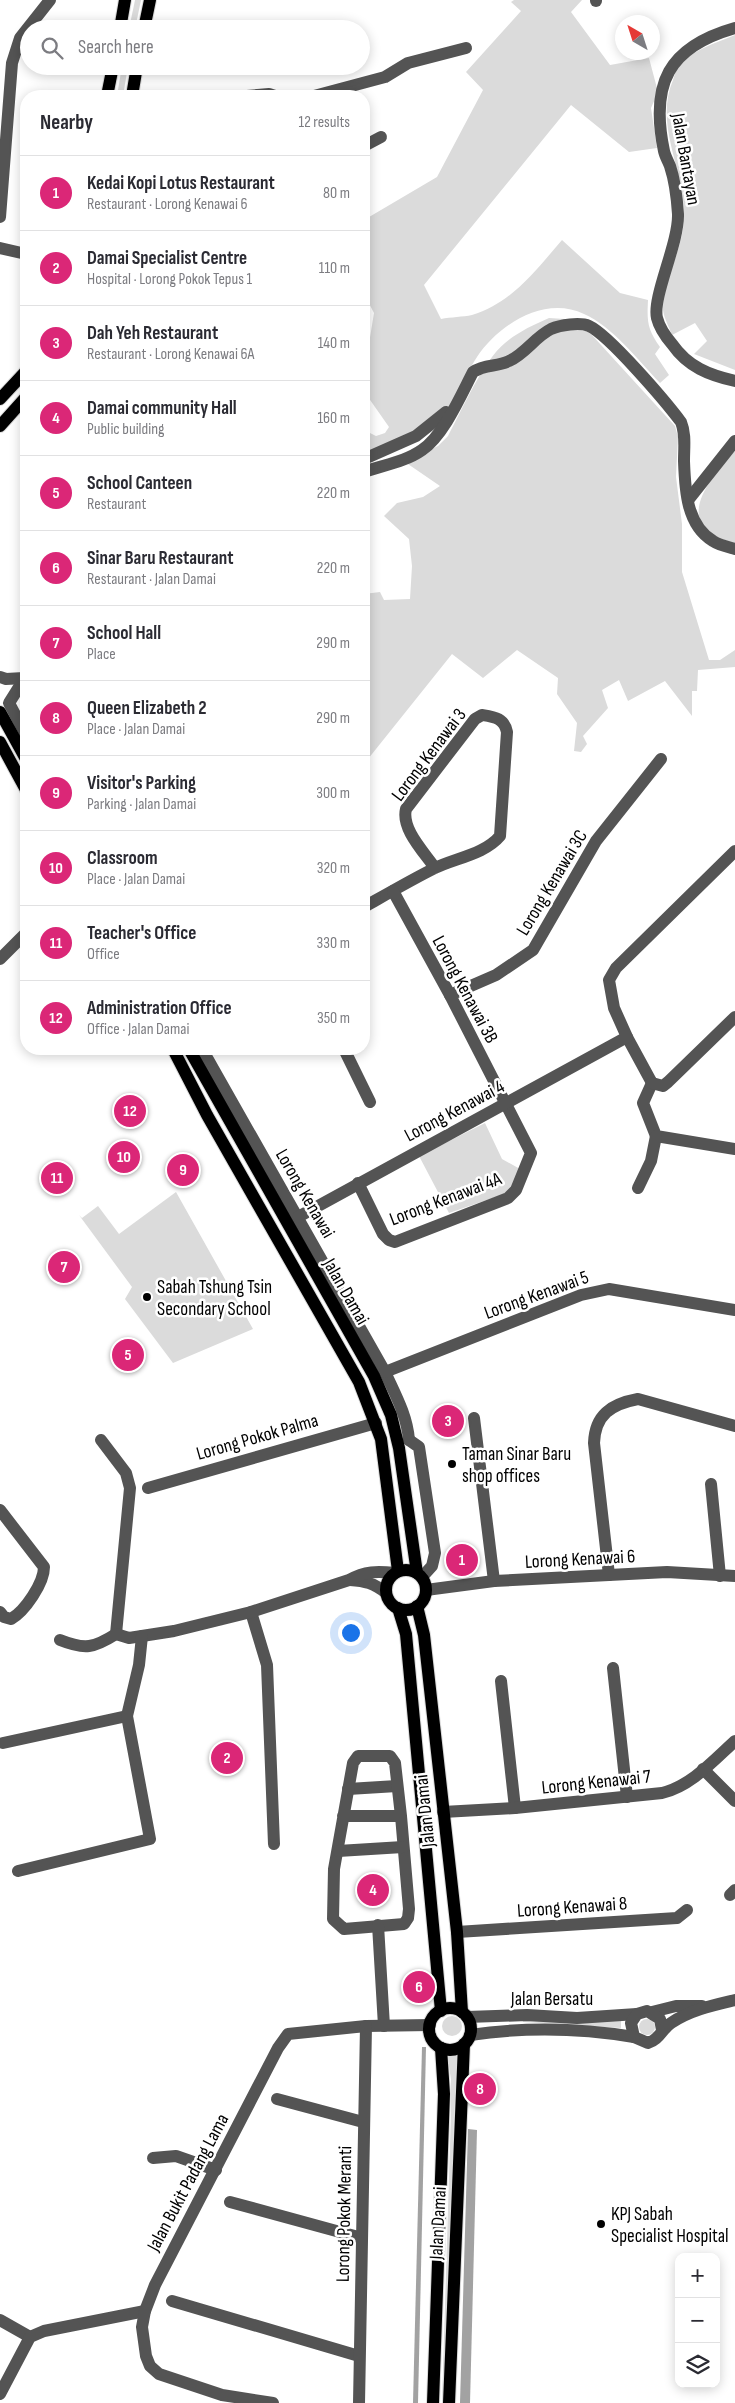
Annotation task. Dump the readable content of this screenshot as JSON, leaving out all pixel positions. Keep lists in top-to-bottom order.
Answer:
{
  "streets": {
    "main road": ["Jalan Damai"],
    "street": [
      "Jalan Bantayan",
      "Lorong Kenawai 3",
      "Lorong Kenawai 3C",
      "Lorong Kenawai 3B",
      "Lorong Kenawai 4",
      "Lorong Kenawai",
      "Lorong Kenawai 4A",
      "Lorong Kenawai 5",
      "Lorong Pokok Palma",
      "Lorong Kenawai 6",
      "Lorong Kenawai 7",
      "Lorong Kenawai 8",
      "Jalan Bersatu",
      "Jalan Bukit Padang Lama",
      "Lorong Pokok Meranti"
    ]
  },
  "crossings": [
    ["Lorong Kenawai 3", "Lorong Kenawai 3B"],
    ["Lorong Kenawai 3C", "Lorong Kenawai 3B"],
    ["Lorong Kenawai 3B", "Lorong Kenawai 4"],
    ["Lorong Kenawai 3B", "Lorong Kenawai 4A"],
    ["Lorong Kenawai 4", "Lorong Kenawai"],
    ["Lorong Kenawai 4", "Lorong Kenawai 4A"],
    ["Lorong Kenawai", "Jalan Damai"],
    ["Lorong Kenawai", "Lorong Kenawai 5"],
    ["Lorong Kenawai", "Lorong Kenawai 6"],
    ["Jalan Damai", "Lorong Pokok Palma"],
    ["Jalan Damai", "Lorong Kenawai 6"],
    ["Jalan Damai", "Lorong Kenawai 7"],
    ["Jalan Damai", "Lorong Kenawai 8"],
    ["Jalan Damai", "Jalan Bersatu"],
    ["Jalan Damai", "Jalan Bukit Padang Lama"],
    ["Jalan Bersatu", "Jalan Bukit Padang Lama"],
    ["Jalan Bukit Padang Lama", "Lorong Pokok Meranti"]
  ],
  "places": ["Sabah Tshung Tsin Secondary School", "Taman Sinar Baru shop offices", "KPJ Sabah Specialist Hospital"],
  "north": "top left",
  "page": {
    "search": "Search here",
    "heading": ["Nearby", "12 results"],
    "list": [
      {
        "mark": "1",
        "name": "Kedai Kopi Lotus Restaurant",
        "note": "Restaurant · Lorong Kenawai 6",
        "value": "80 m"
      },
      {
        "mark": "2",
        "name": "Damai Specialist Centre",
        "note": "Hospital · Lorong Pokok Tepus 1",
        "value": "110 m"
      },
      {
        "mark": "3",
        "name": "Dah Yeh Restaurant",
        "note": "Restaurant · Lorong Kenawai 6A",
        "value": "140 m"
      },
      {
        "mark": "4",
        "name": "Damai community Hall",
        "note": "Public building",
        "value": "160 m"
      },
      {
        "mark": "5",
        "name": "School Canteen",
        "note": "Restaurant",
        "value": "220 m"
      },
      {
        "mark": "6",
        "name": "Sinar Baru Restaurant",
        "note": "Restaurant · Jalan Damai",
        "value": "220 m"
      },
      {
        "mark": "7",
        "name": "School Hall",
        "note": "Place",
        "value": "290 m"
      },
      {
        "mark": "8",
        "name": "Queen Elizabeth 2",
        "note": "Place · Jalan Damai",
        "value": "290 m"
      },
      {
        "mark": "9",
        "name": "Visitor's Parking",
        "note": "Parking · Jalan Damai",
        "value": "300 m"
      },
      {
        "mark": "10",
        "name": "Classroom",
        "note": "Place · Jalan Damai",
        "value": "320 m"
      },
      {
        "mark": "11",
        "name": "Teacher's Office",
        "note": "Office",
        "value": "330 m"
      },
      {
        "mark": "12",
        "name": "Administration Office",
        "note": "Office · Jalan Damai",
        "value": "350 m"
      }
    ],
    "pins": [
      "12",
      "10",
      "9",
      "11",
      "7",
      "5",
      "3",
      "1",
      "2",
      "4",
      "6",
      "8"
    ],
    "map_buttons": ["+", "−"]
  }
}
